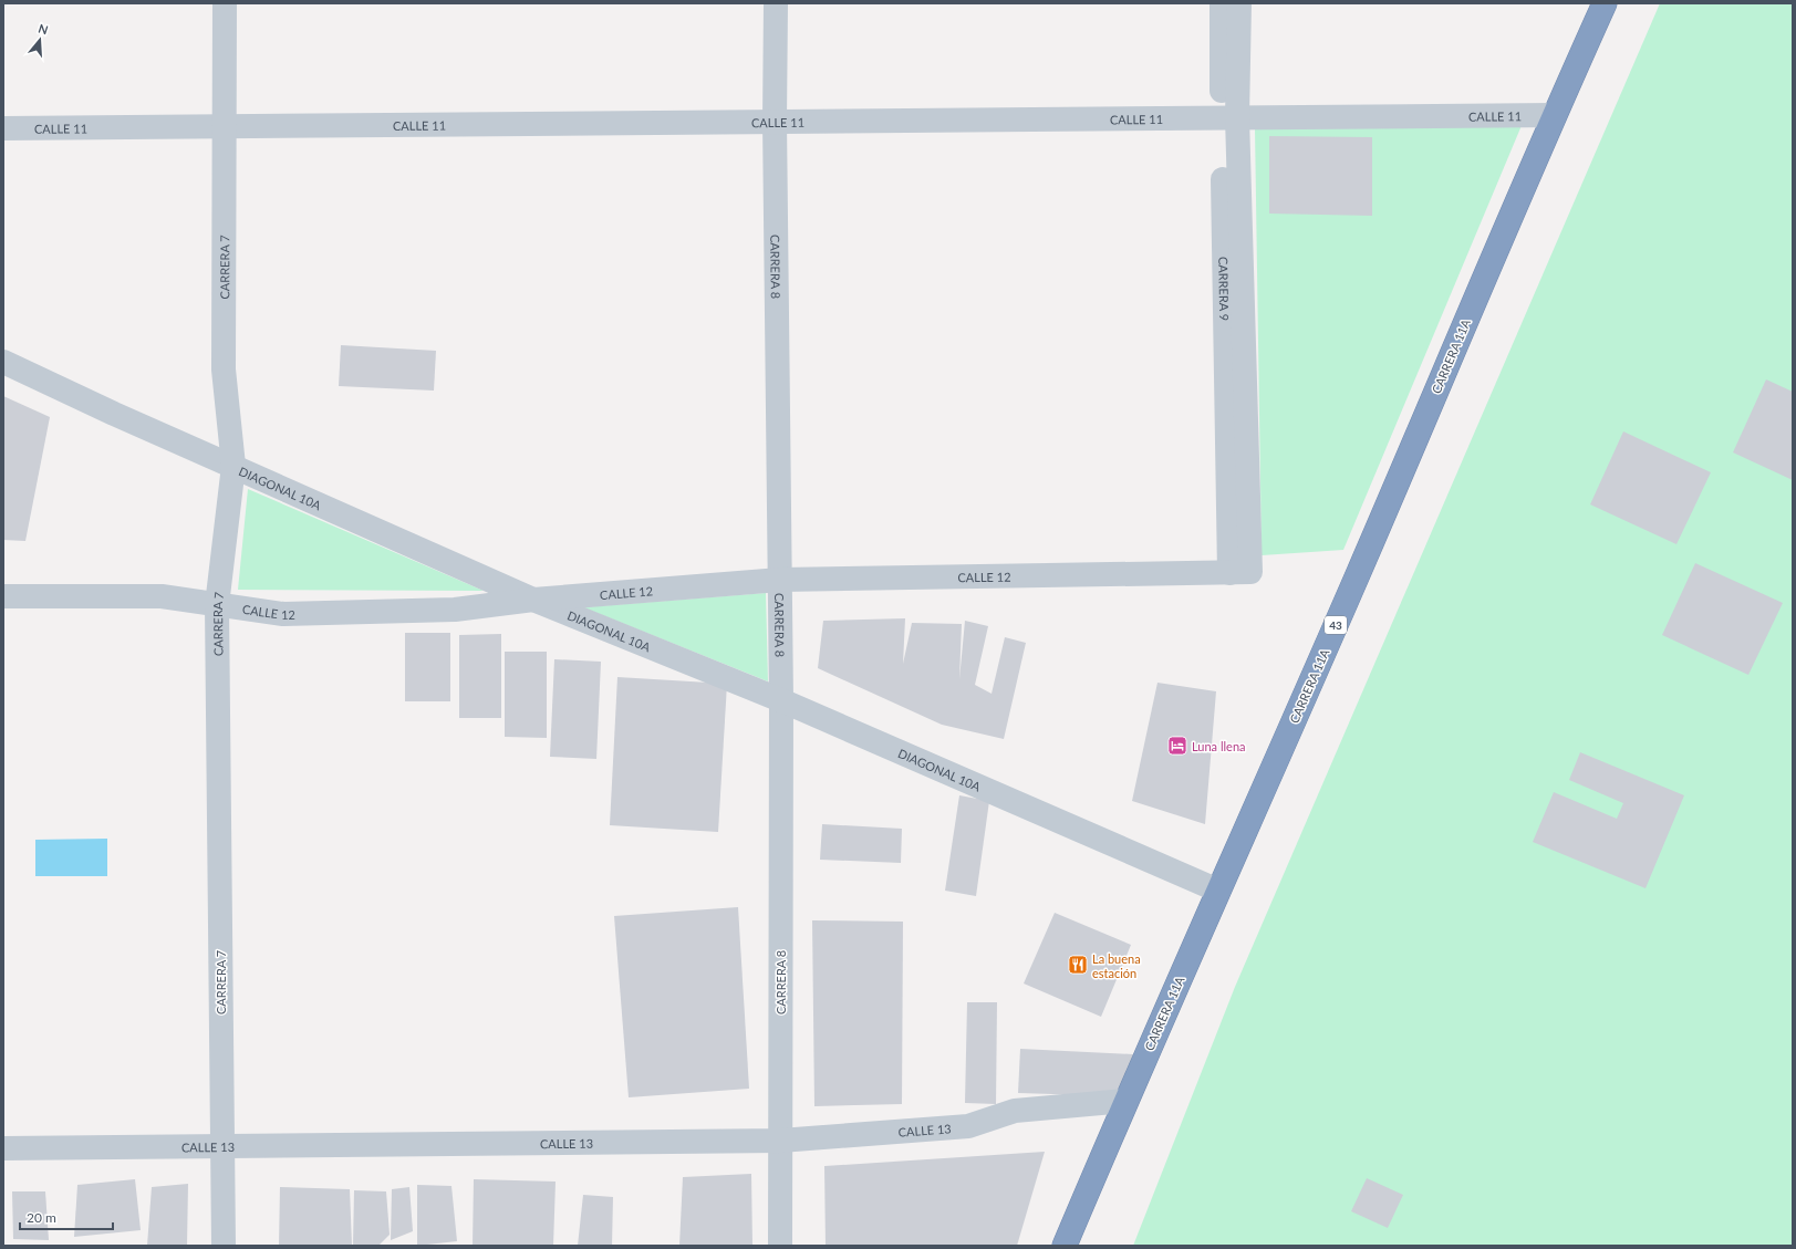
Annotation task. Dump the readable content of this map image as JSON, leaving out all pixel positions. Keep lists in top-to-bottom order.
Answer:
{
  "streets": {
    "highway": ["CARRERA 11A", "43"],
    "street": [
      "CALLE 11",
      "CARRERA 7",
      "CARRERA 8",
      "CARRERA 9",
      "DIAGONAL 10A",
      "CALLE 12",
      "CALLE 13"
    ]
  },
  "crossings": [
    ["CALLE 11", "CARRERA 7"],
    ["CALLE 11", "CARRERA 8"],
    ["CALLE 11", "CARRERA 9"],
    ["CALLE 11", "CARRERA 11A"],
    ["CARRERA 7", "DIAGONAL 10A"],
    ["CARRERA 7", "CALLE 12"],
    ["CARRERA 7", "CALLE 13"],
    ["CARRERA 8", "DIAGONAL 10A"],
    ["CARRERA 8", "CALLE 12"],
    ["CARRERA 8", "CALLE 13"],
    ["CARRERA 9", "CALLE 12"],
    ["CARRERA 11A", "DIAGONAL 10A"],
    ["CARRERA 11A", "CALLE 13"],
    ["DIAGONAL 10A", "CALLE 12"]
  ],
  "places": {
    "hotel": ["Luna llena"],
    "restaurant": ["La buena estación"]
  },
  "scale_bar": "20 m",
  "north": "top"
}
